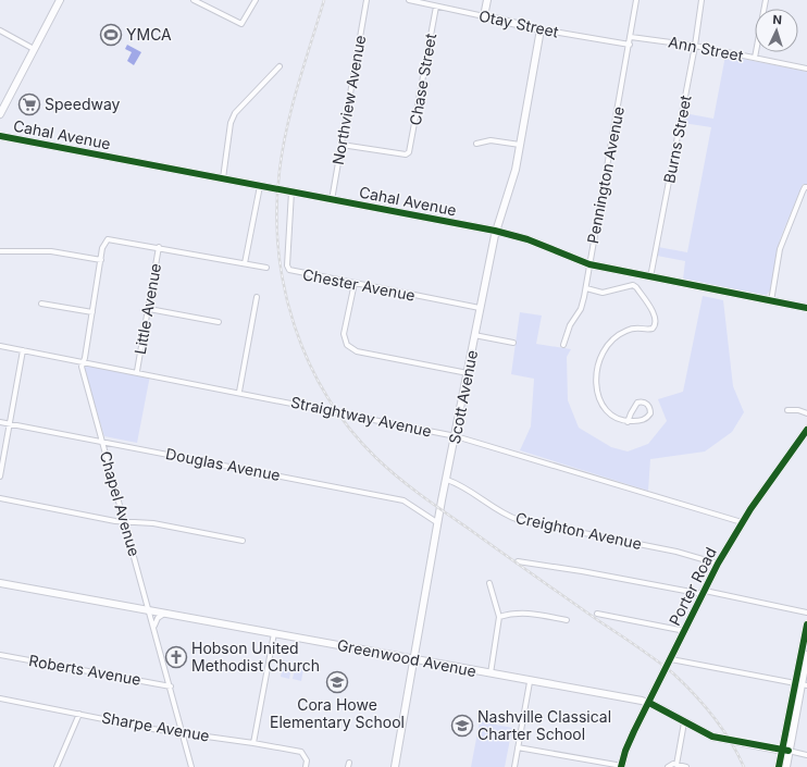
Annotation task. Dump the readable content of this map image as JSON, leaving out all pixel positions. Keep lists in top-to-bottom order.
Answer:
{
  "streets": {
    "street": [
      "Otay Street",
      "Ann Street",
      "Chase Street",
      "Northview Avenue",
      "Cahal Avenue",
      "Burns Street",
      "Pennington Avenue",
      "Chester Avenue",
      "Little Avenue",
      "Scott Avenue",
      "Straightway Avenue",
      "Douglas Avenue",
      "Chapel Avenue",
      "Creighton Avenue",
      "Porter Road",
      "Greenwood Avenue",
      "Roberts Avenue",
      "Sharpe Avenue"
    ]
  },
  "crossings": [
    ["Otay Street", "Chase Street"],
    ["Otay Street", "Pennington Avenue"],
    ["Otay Street", "Scott Avenue"],
    ["Ann Street", "Burns Street"],
    ["Ann Street", "Pennington Avenue"],
    ["Chase Street", "Northview Avenue"],
    ["Northview Avenue", "Cahal Avenue"],
    ["Cahal Avenue", "Burns Street"],
    ["Cahal Avenue", "Pennington Avenue"],
    ["Cahal Avenue", "Chester Avenue"],
    ["Cahal Avenue", "Scott Avenue"],
    ["Chester Avenue", "Scott Avenue"],
    ["Little Avenue", "Straightway Avenue"],
    ["Little Avenue", "Chapel Avenue"],
    ["Scott Avenue", "Straightway Avenue"],
    ["Scott Avenue", "Douglas Avenue"],
    ["Scott Avenue", "Creighton Avenue"],
    ["Scott Avenue", "Greenwood Avenue"],
    ["Straightway Avenue", "Chapel Avenue"],
    ["Straightway Avenue", "Porter Road"],
    ["Douglas Avenue", "Chapel Avenue"],
    ["Chapel Avenue", "Greenwood Avenue"],
    ["Chapel Avenue", "Roberts Avenue"],
    ["Chapel Avenue", "Sharpe Avenue"],
    ["Creighton Avenue", "Porter Road"],
    ["Porter Road", "Greenwood Avenue"]
  ],
  "places": {
    "sports": ["YMCA"],
    "supermarket": ["Speedway"],
    "church": ["Hobson United Methodist Church"],
    "school or university": ["Cora Howe Elementary School", "Nashville Classical Charter School"]
  },
  "north": "top"
}
